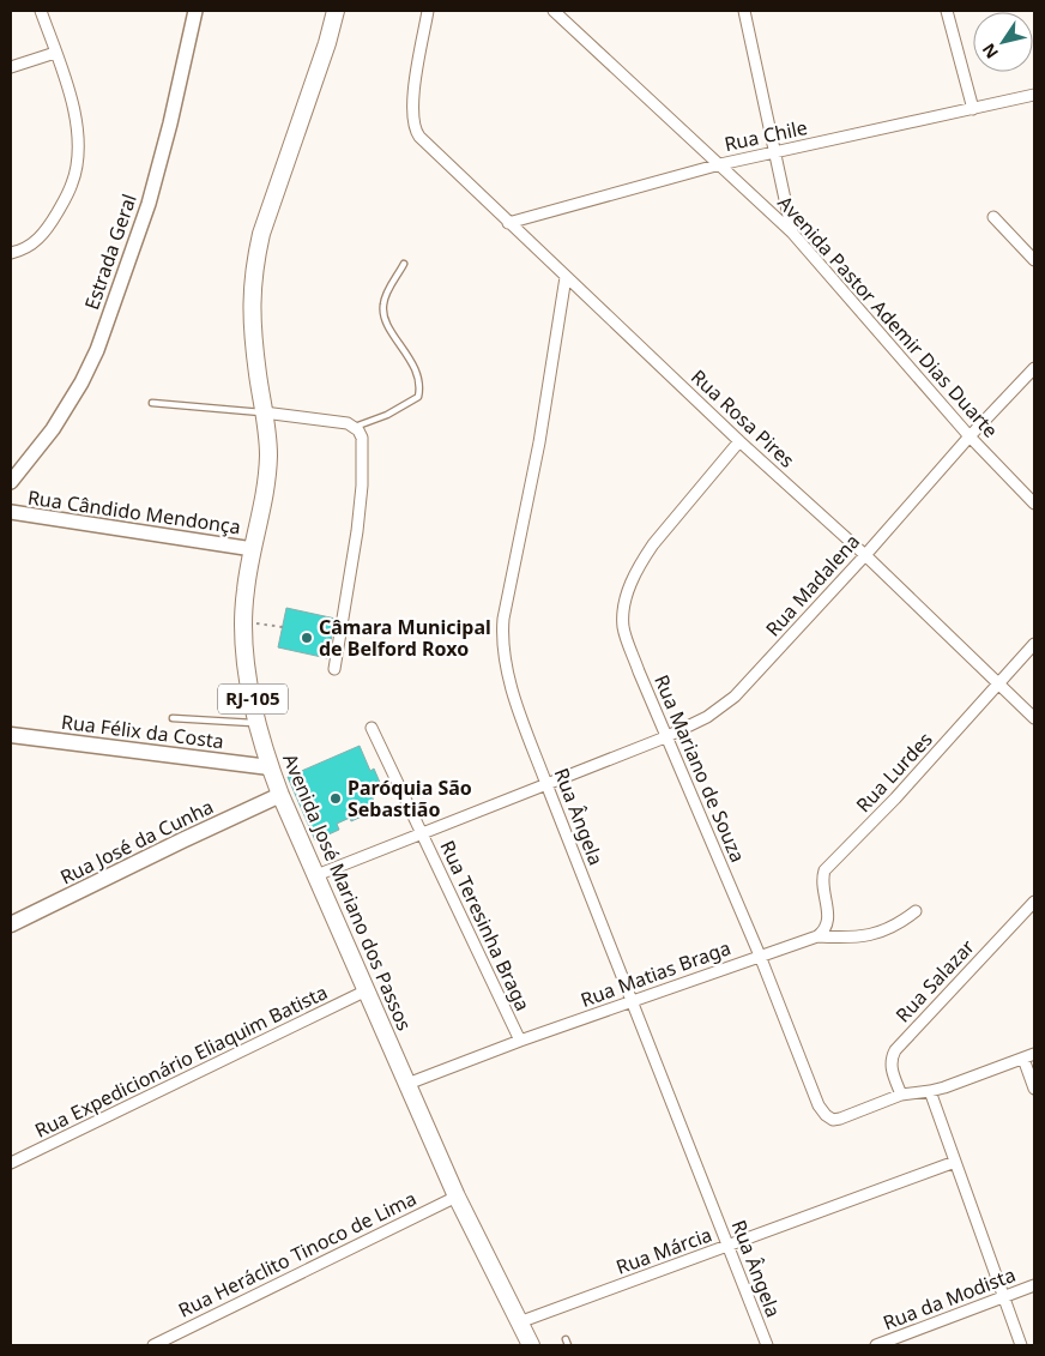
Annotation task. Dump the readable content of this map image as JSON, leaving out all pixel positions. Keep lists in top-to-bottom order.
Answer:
{
  "streets": {
    "main road": [
      "RJ-105",
      "Rua Félix da Costa",
      "Rua José da Cunha",
      "Avenida José Mariano dos Passos"
    ],
    "street": [
      "Rua Chile",
      "Estrada Geral",
      "Avenida Pastor Ademir Dias Duarte",
      "Rua Rosa Pires",
      "Rua Cândido Mendonça",
      "Rua Madalena",
      "Rua Mariano de Souza",
      "Rua Lurdes",
      "Rua Ângela",
      "Rua Teresinha Braga",
      "Rua Matias Braga",
      "Rua Salazar",
      "Rua Expedicionário Eliaquim Batista",
      "Rua Márcia",
      "Rua Heráclito Tinoco de Lima",
      "Rua da Modista"
    ]
  },
  "crossings": [
    ["Rua Chile", "Avenida Pastor Ademir Dias Duarte"],
    ["Rua Chile", "Rua Rosa Pires"],
    ["Avenida Pastor Ademir Dias Duarte", "Rua Madalena"],
    ["Rua Rosa Pires", "Rua Madalena"],
    ["Rua Rosa Pires", "Rua Mariano de Souza"],
    ["Rua Rosa Pires", "Rua Lurdes"],
    ["Rua Rosa Pires", "Rua Ângela"],
    ["Rua Cândido Mendonça", "Avenida José Mariano dos Passos"],
    ["Rua Madalena", "Rua Mariano de Souza"],
    ["Rua Madalena", "Rua Ângela"],
    ["Rua Madalena", "Avenida José Mariano dos Passos"],
    ["Rua Madalena", "Rua Teresinha Braga"],
    ["Rua Félix da Costa", "Avenida José Mariano dos Passos"],
    ["Rua Mariano de Souza", "Rua Matias Braga"],
    ["Rua Mariano de Souza", "Rua Salazar"],
    ["Rua Lurdes", "Rua Matias Braga"],
    ["Rua Ângela", "Rua Matias Braga"],
    ["Rua Ângela", "Rua Márcia"],
    ["Rua José da Cunha", "Avenida José Mariano dos Passos"],
    ["Avenida José Mariano dos Passos", "Rua Matias Braga"],
    ["Avenida José Mariano dos Passos", "Rua Expedicionário Eliaquim Batista"],
    ["Avenida José Mariano dos Passos", "Rua Márcia"],
    ["Avenida José Mariano dos Passos", "Rua Heráclito Tinoco de Lima"],
    ["Rua Teresinha Braga", "Rua Matias Braga"]
  ],
  "places": ["Câmara Municipal de Belford Roxo", "Paróquia São Sebastião"],
  "north": "bottom left"
}
